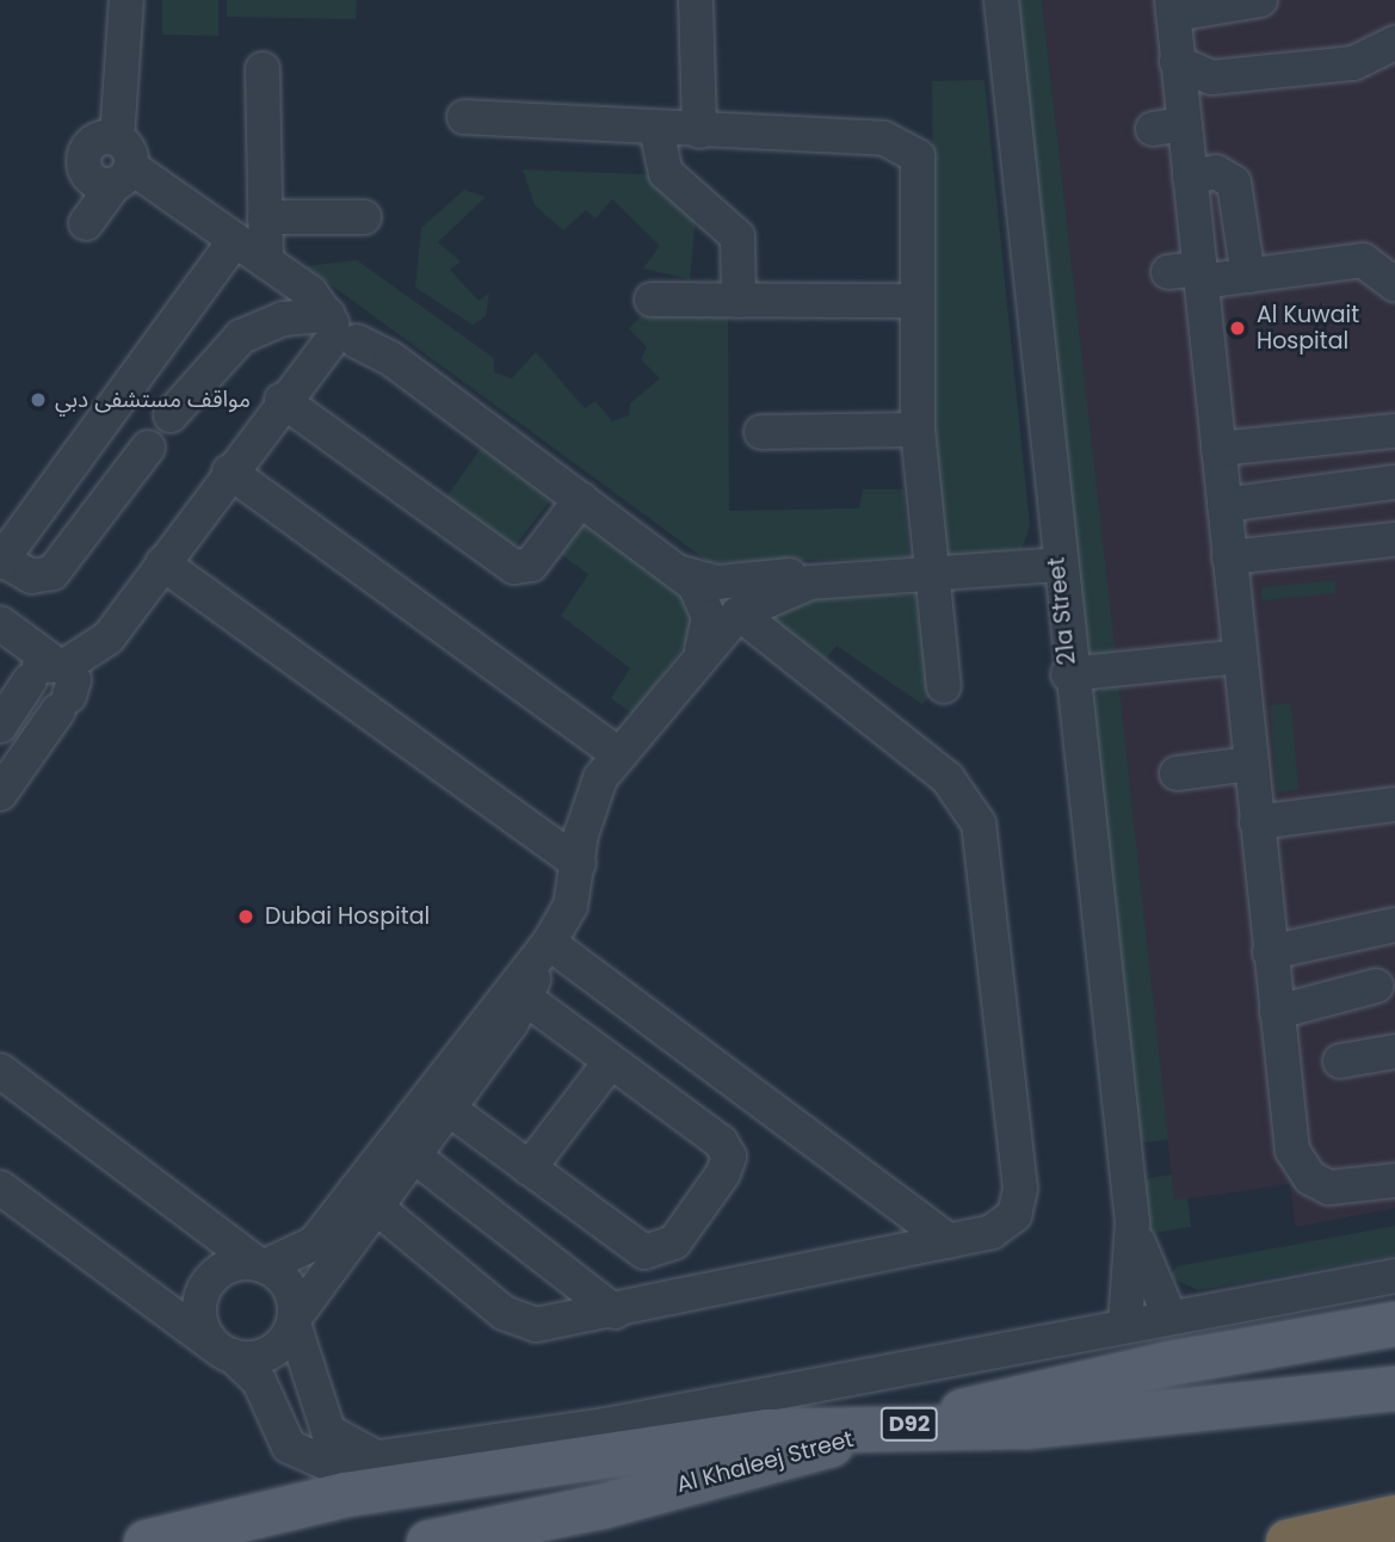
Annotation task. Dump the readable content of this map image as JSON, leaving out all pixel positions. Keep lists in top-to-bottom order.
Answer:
{
  "streets": {
    "main road": ["D92", "Al Khaleej Street"],
    "street": ["21a Street"]
  },
  "places": ["Al Kuwait Hospital", "مواقف مستشفى دبي", "Dubai Hospital"]
}
